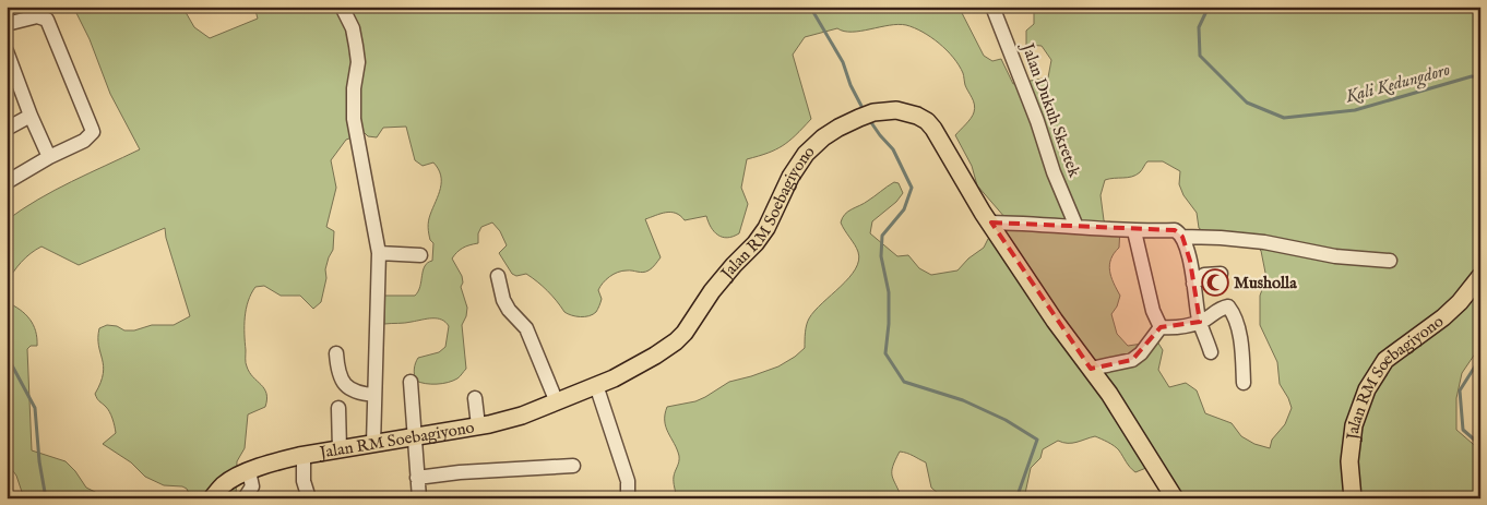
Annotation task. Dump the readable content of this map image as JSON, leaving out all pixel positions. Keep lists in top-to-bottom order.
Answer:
{
  "streets": {
    "main road": ["Jalan RM Soebagiyono"],
    "street": ["Jalan Dukuh Skretek"]
  },
  "water": ["Kali Kedungdoro"],
  "places": {
    "mosque": ["Musholla"]
  }
}
